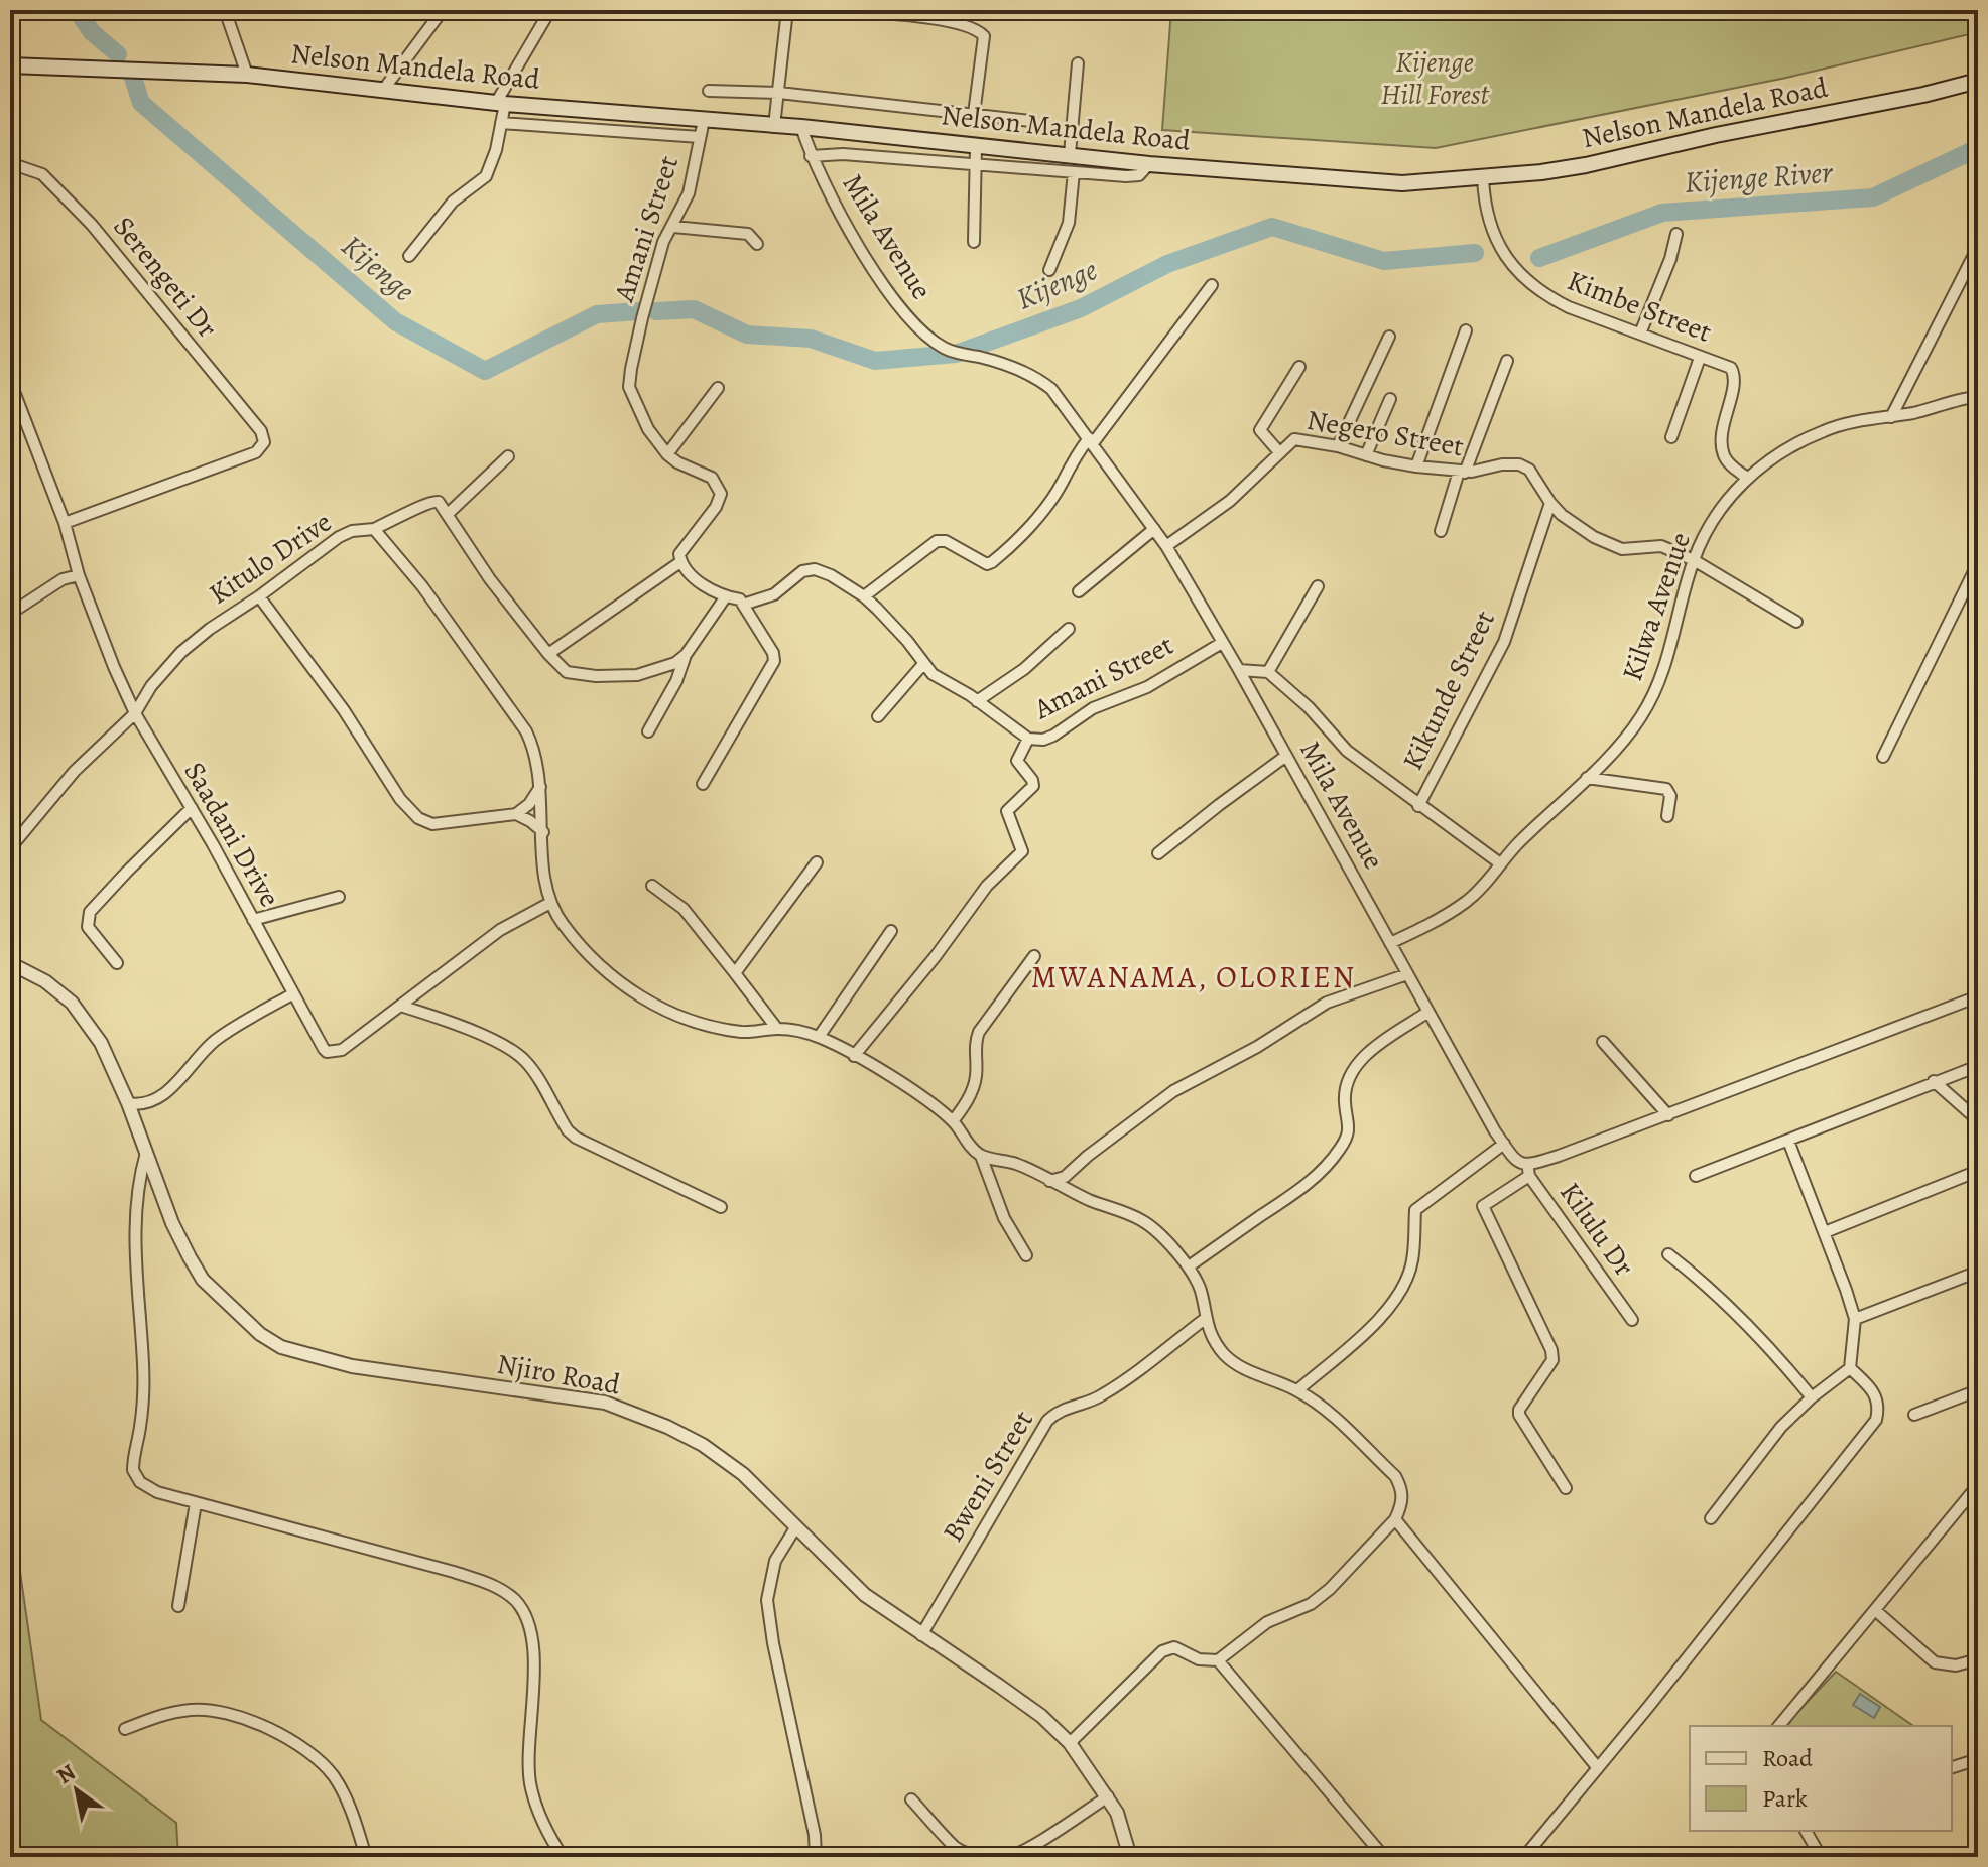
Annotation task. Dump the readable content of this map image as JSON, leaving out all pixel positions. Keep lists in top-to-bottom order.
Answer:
{
  "streets": {
    "main road": ["Nelson Mandela Road"],
    "street": [
      "Amani Street",
      "Mila Avenue",
      "Serengeti Dr",
      "Kimbe Street",
      "Negero Street",
      "Kitulo Drive",
      "Kilwa Avenue",
      "Kikunde Street",
      "Saadani Drive",
      "Kilulu Dr",
      "Njiro Road",
      "Bweni Street"
    ]
  },
  "crossings": [
    ["Nelson Mandela Road", "Amani Street"],
    ["Nelson Mandela Road", "Mila Avenue"],
    ["Nelson Mandela Road", "Kimbe Street"],
    ["Amani Street", "Mila Avenue"],
    ["Mila Avenue", "Negero Street"],
    ["Mila Avenue", "Kilwa Avenue"],
    ["Mila Avenue", "Kilulu Dr"],
    ["Serengeti Dr", "Saadani Drive"],
    ["Kimbe Street", "Kilwa Avenue"],
    ["Negero Street", "Kilwa Avenue"],
    ["Negero Street", "Kikunde Street"],
    ["Kitulo Drive", "Saadani Drive"],
    ["Njiro Road", "Bweni Street"]
  ],
  "districts": ["MWANAMA, OLORIEN"],
  "water": ["Kijenge River", "Kijenge"],
  "parks": ["Kijenge Hill Forest"],
  "legend": ["Road", "Park"],
  "north": "top left"
}
